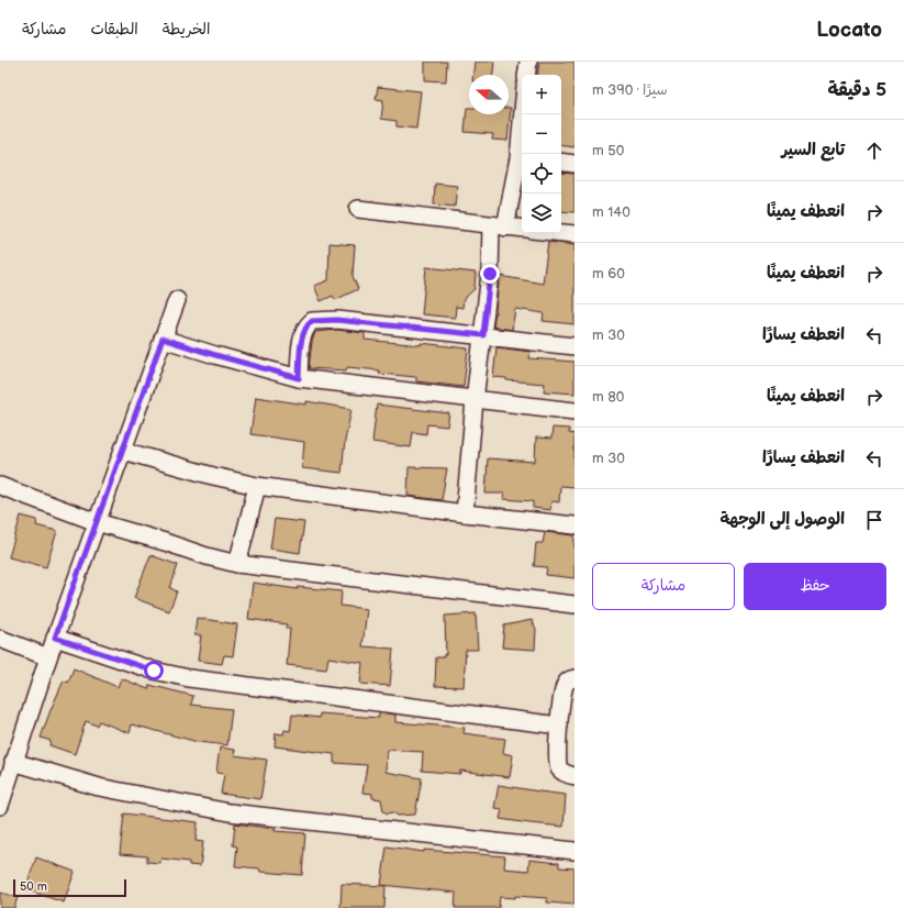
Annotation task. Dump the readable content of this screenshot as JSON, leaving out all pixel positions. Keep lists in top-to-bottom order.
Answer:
{
  "scale_bar": "50 m",
  "north": "left",
  "page": {
    "header": "Locato",
    "nav": ["الخريطة", "الطبقات", "مشاركة"],
    "heading": ["5 دقيقة", "سيرًا · 390 m"],
    "map_buttons": ["+", "−"],
    "list": [
      ["تابع السير", "50 m"],
      ["انعطف يمينًا", "140 m"],
      ["انعطف يمينًا", "60 m"],
      ["انعطف يسارًا", "30 m"],
      ["انعطف يمينًا", "80 m"],
      ["انعطف يسارًا", "30 m"],
      "الوصول إلى الوجهة"
    ],
    "buttons": ["حفظ", "مشاركة"],
    "scale": "50 m"
  }
}
